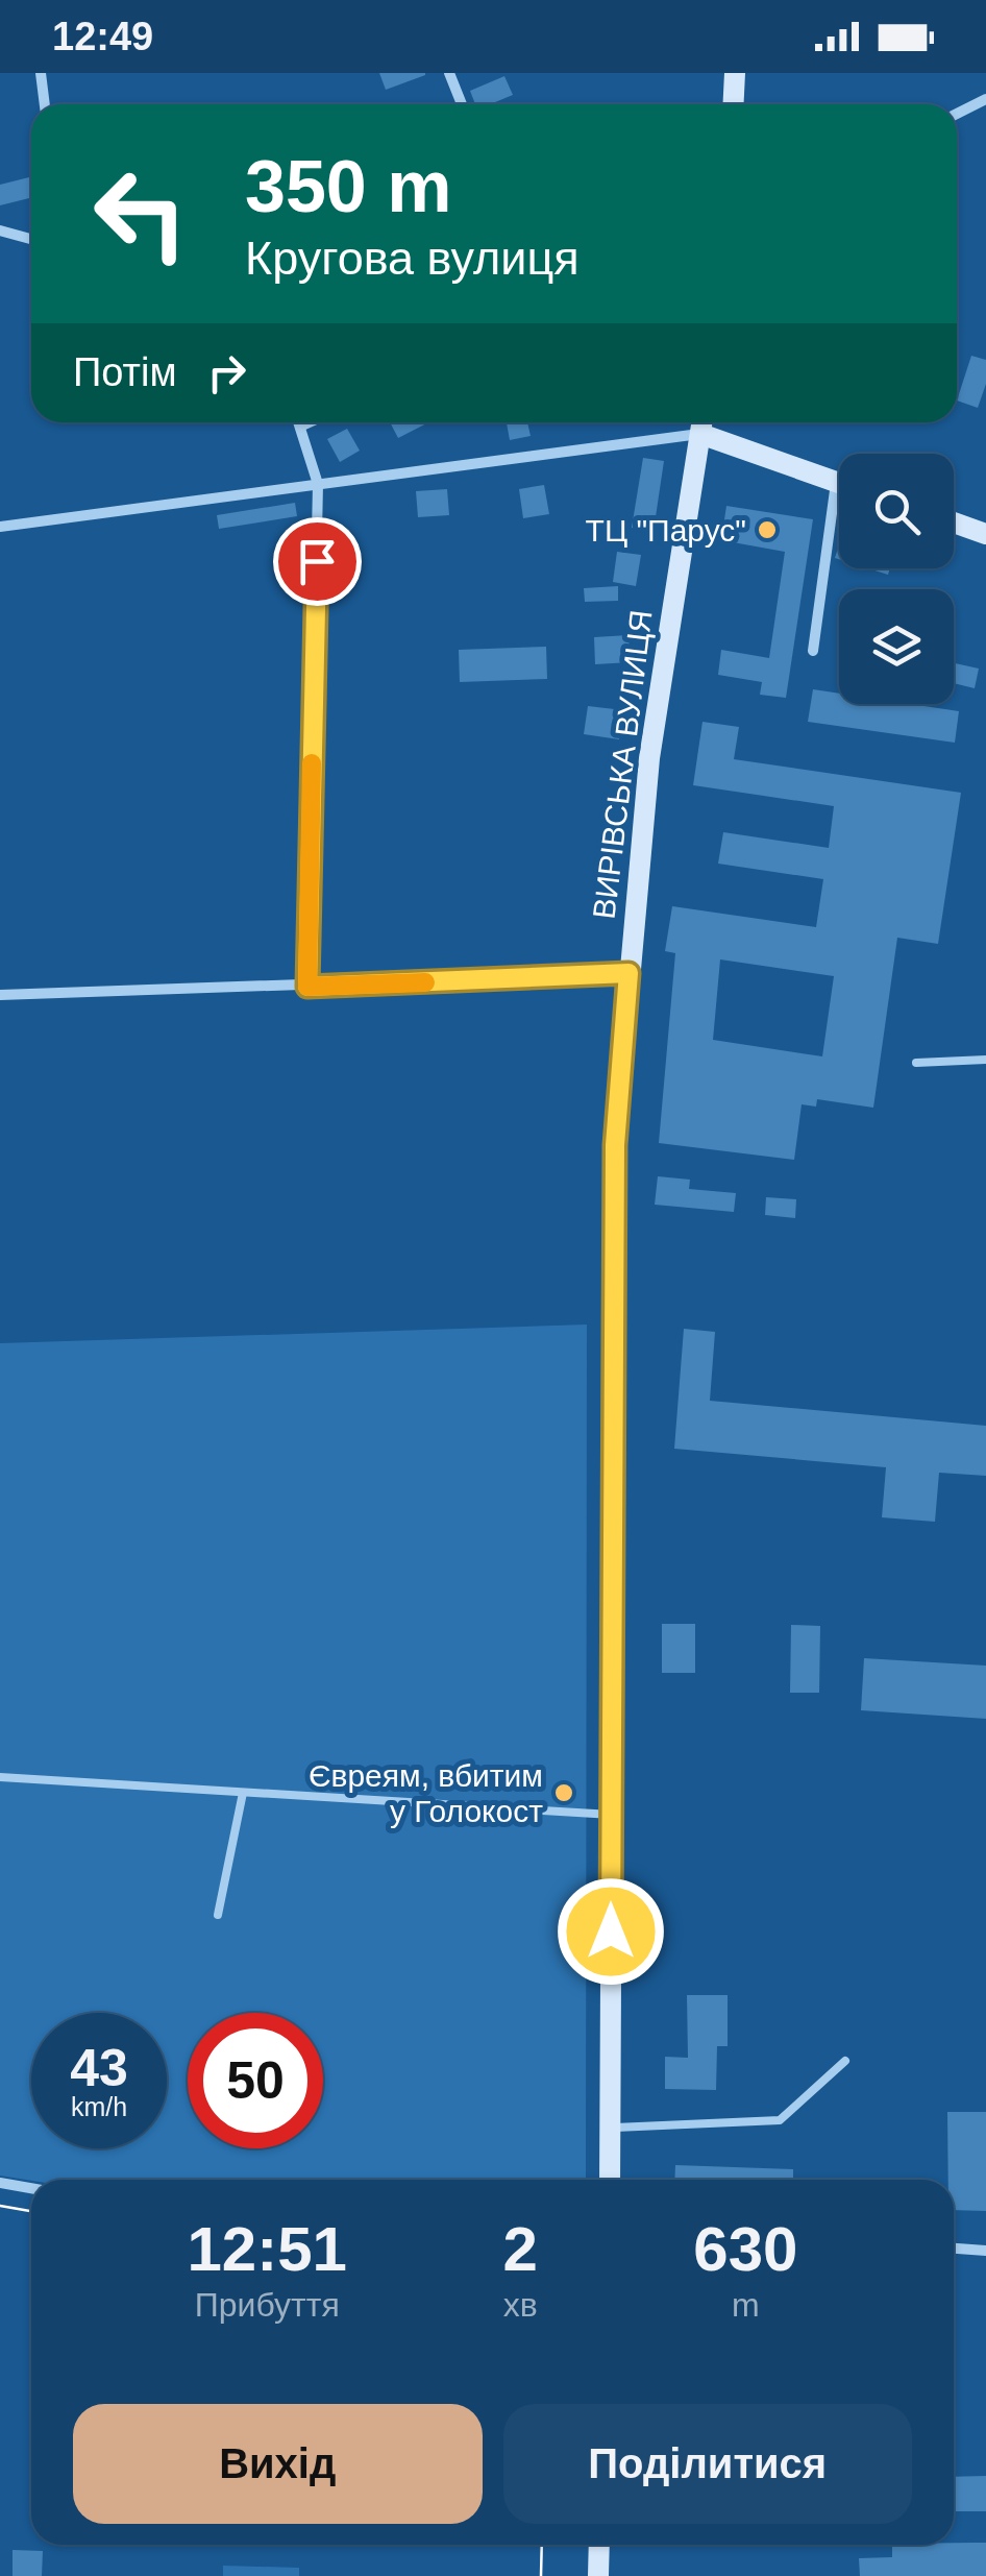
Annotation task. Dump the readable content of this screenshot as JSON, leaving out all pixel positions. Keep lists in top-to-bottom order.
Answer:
{
  "streets": {
    "main road": ["ВИРІВСЬКА ВУЛИЦЯ"]
  },
  "places": ["ТЦ \"Парус\"", "Євреям, вбитим у Голокост"],
  "page": {
    "status": "12:49",
    "turn": ["350 m", "Кругова вулиця"],
    "then": "Потім",
    "speed": "43 km/h",
    "limit": "50",
    "eta": [
      "12:51",
      "Прибуття",
      "2",
      "хв",
      "630",
      "m"
    ],
    "buttons": ["Вихід", "Поділитися"]
  }
}
